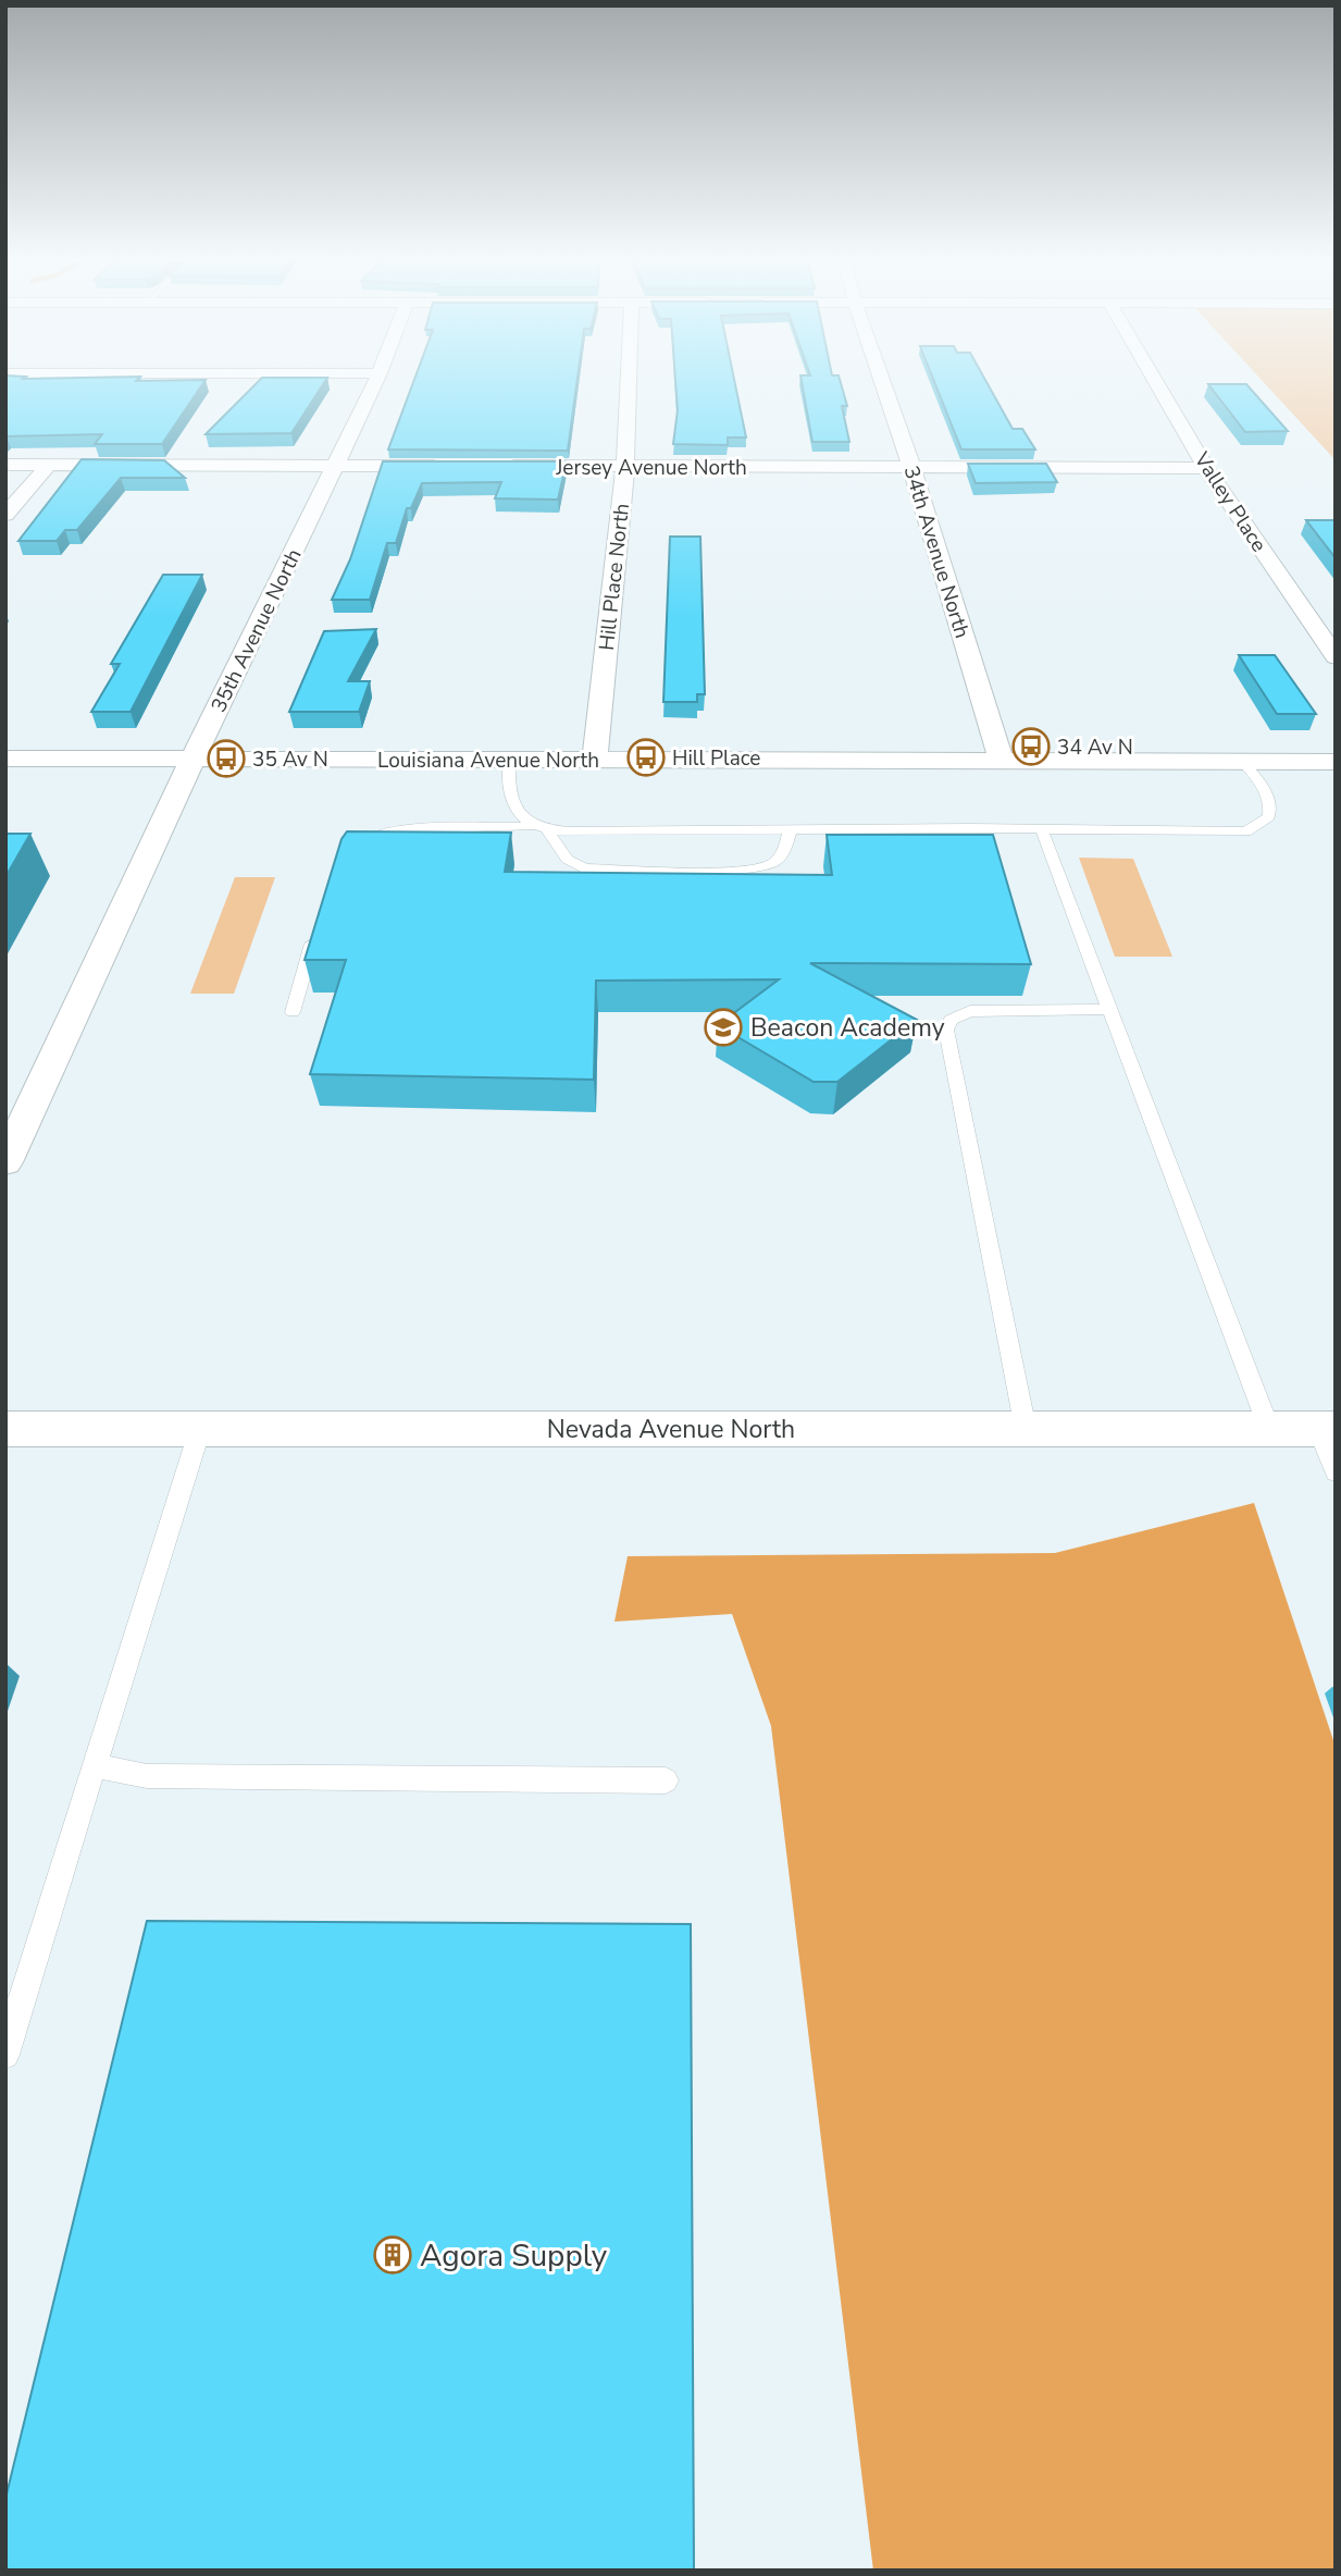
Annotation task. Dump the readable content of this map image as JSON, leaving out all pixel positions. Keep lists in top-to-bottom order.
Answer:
{
  "streets": {
    "street": [
      "Jersey Avenue North",
      "Valley Place",
      "34th Avenue North",
      "Hill Place North",
      "35th Avenue North",
      "Louisiana Avenue North",
      "Nevada Avenue North"
    ]
  },
  "crossings": [
    ["Jersey Avenue North", "Valley Place"],
    ["Jersey Avenue North", "34th Avenue North"],
    ["Jersey Avenue North", "Hill Place North"],
    ["34th Avenue North", "Louisiana Avenue North"],
    ["Hill Place North", "Louisiana Avenue North"],
    ["35th Avenue North", "Louisiana Avenue North"]
  ],
  "places": {
    "bus stop": ["34 Av N", "Hill Place", "35 Av N"],
    "school or university": ["Beacon Academy"],
    "building": ["Agora Supply"]
  }
}
